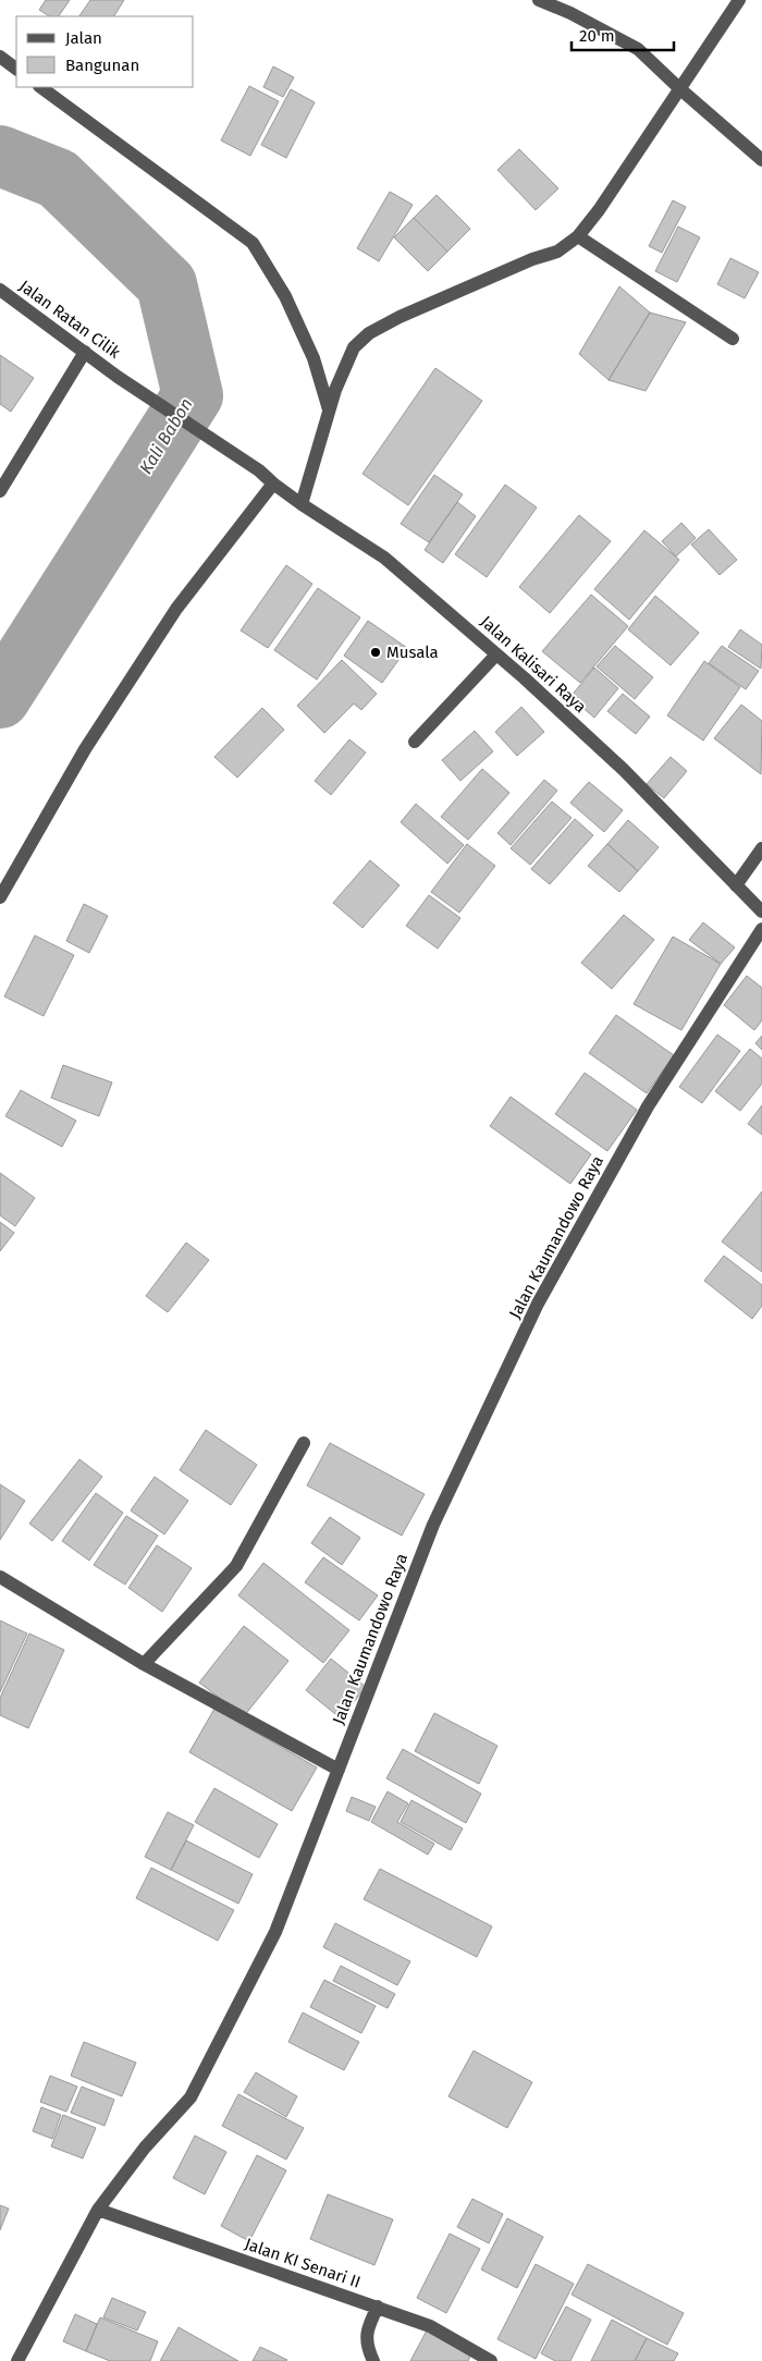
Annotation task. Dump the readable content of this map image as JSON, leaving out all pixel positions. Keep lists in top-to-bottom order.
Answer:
{
  "streets": {
    "street": [
      "Jalan Ratan Cilik",
      "Jalan Kalisari Raya",
      "Jalan Kaumandowo Raya",
      "Jalan KI Senari II"
    ]
  },
  "crossings": [
    ["Jalan Ratan Cilik", "Jalan Kalisari Raya"],
    ["Jalan Kaumandowo Raya", "Jalan KI Senari II"]
  ],
  "water": ["Kali Babon"],
  "places": ["Musala"],
  "legend": ["Jalan", "Bangunan"],
  "scale_bar": "20 m"
}
